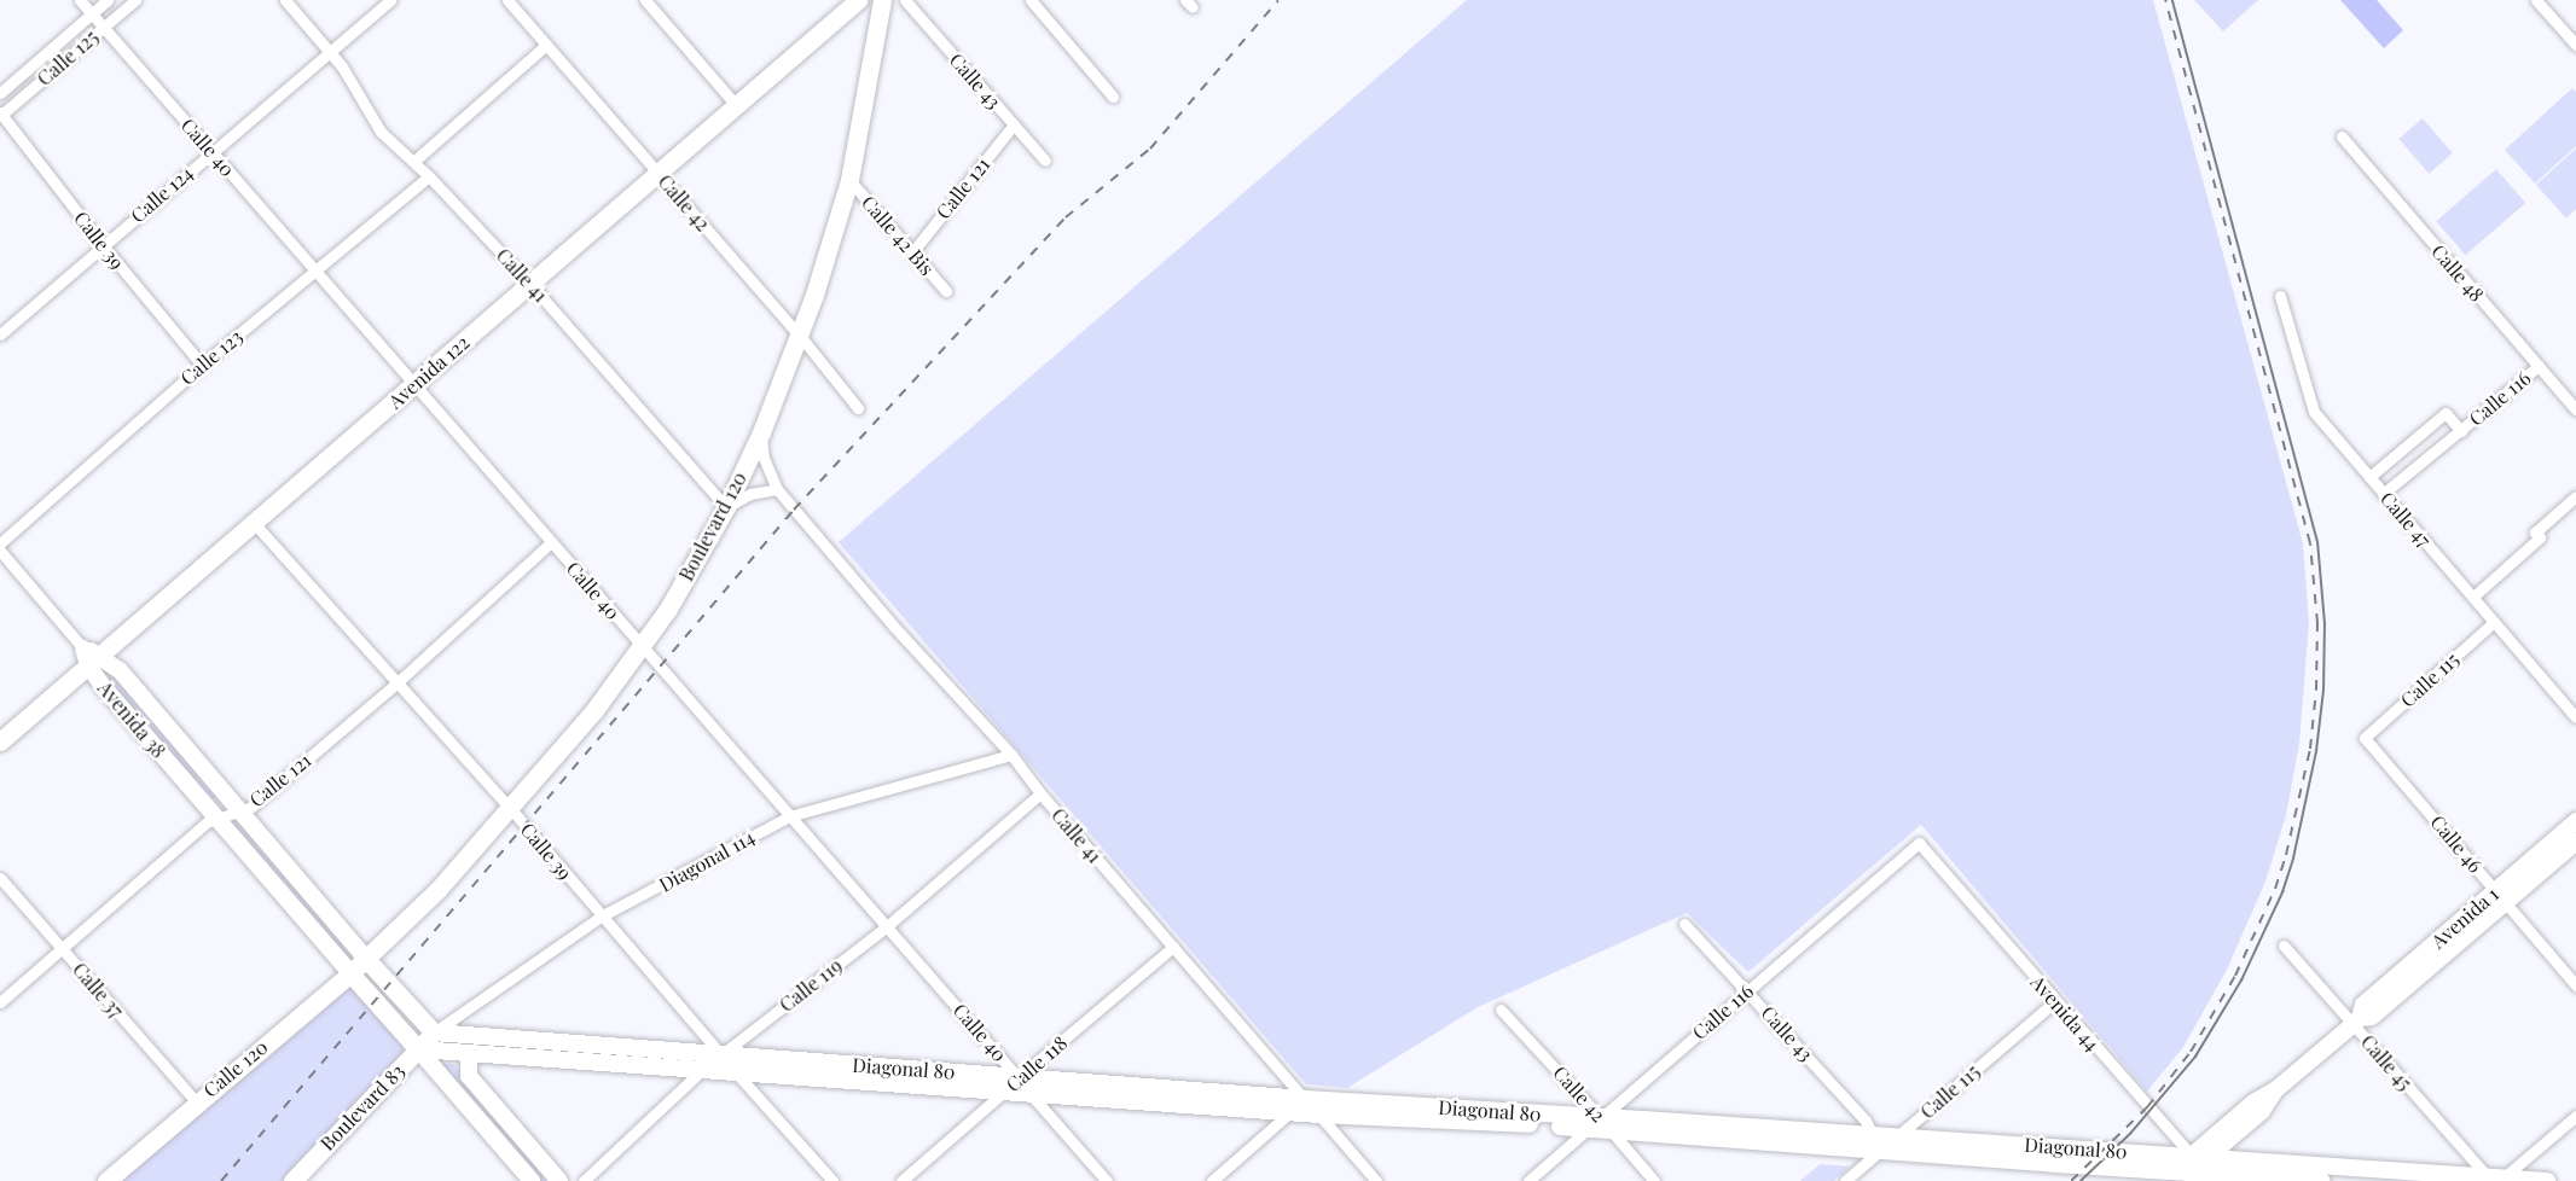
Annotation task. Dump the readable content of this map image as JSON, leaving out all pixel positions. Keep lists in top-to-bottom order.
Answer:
{
  "streets": {
    "main road": [
      "Avenida 122",
      "Boulevard 120",
      "Avenida 38",
      "Avenida 1",
      "Calle 120",
      "Diagonal 80",
      "Boulevard 83"
    ],
    "street": [
      "Calle 125",
      "Calle 43",
      "Calle 40",
      "Calle 121",
      "Calle 124",
      "Calle 42",
      "Calle 42 Bis",
      "Calle 39",
      "Calle 48",
      "Calle 41",
      "Calle 123",
      "Calle 116",
      "Calle 47",
      "Calle 115",
      "Calle 46",
      "Diagonal 114",
      "Calle 119",
      "Calle 37",
      "Avenida 44",
      "Calle 45",
      "Calle 118"
    ]
  },
  "crossings": [
    ["Calle 125", "Calle 40"],
    ["Calle 125", "Calle 39"],
    ["Calle 43", "Calle 121"],
    ["Calle 43", "Calle 116"],
    ["Calle 43", "Calle 115"],
    ["Calle 43", "Diagonal 80"],
    ["Calle 40", "Calle 121"],
    ["Calle 40", "Calle 124"],
    ["Calle 40", "Calle 123"],
    ["Calle 40", "Avenida 122"],
    ["Calle 40", "Boulevard 120"],
    ["Calle 40", "Diagonal 114"],
    ["Calle 40", "Calle 119"],
    ["Calle 40", "Calle 118"],
    ["Calle 40", "Diagonal 80"],
    ["Calle 121", "Calle 42 Bis"],
    ["Calle 121", "Calle 39"],
    ["Calle 121", "Avenida 38"],
    ["Calle 124", "Calle 39"],
    ["Calle 124", "Calle 41"],
    ["Calle 42", "Avenida 122"],
    ["Calle 42", "Calle 116"],
    ["Calle 42", "Boulevard 120"],
    ["Calle 42", "Diagonal 80"],
    ["Calle 42 Bis", "Boulevard 120"],
    ["Calle 39", "Calle 123"],
    ["Calle 39", "Avenida 122"],
    ["Calle 39", "Boulevard 120"],
    ["Calle 39", "Diagonal 114"],
    ["Calle 39", "Calle 119"],
    ["Calle 39", "Diagonal 80"],
    ["Calle 48", "Calle 116"],
    ["Calle 41", "Calle 123"],
    ["Calle 41", "Avenida 122"],
    ["Calle 41", "Boulevard 120"],
    ["Calle 41", "Diagonal 114"],
    ["Calle 41", "Calle 119"],
    ["Calle 41", "Calle 118"],
    ["Calle 41", "Diagonal 80"],
    ["Avenida 122", "Avenida 38"],
    ["Calle 116", "Calle 47"],
    ["Calle 116", "Avenida 44"],
    ["Calle 116", "Diagonal 80"],
    ["Calle 47", "Calle 115"],
    ["Boulevard 120", "Avenida 38"],
    ["Boulevard 120", "Calle 120"],
    ["Calle 115", "Calle 46"],
    ["Calle 115", "Avenida 44"],
    ["Calle 115", "Diagonal 80"],
    ["Avenida 38", "Diagonal 114"],
    ["Avenida 38", "Calle 120"],
    ["Avenida 38", "Diagonal 80"],
    ["Avenida 38", "Boulevard 83"],
    ["Calle 46", "Avenida 1"],
    ["Diagonal 114", "Diagonal 80"],
    ["Diagonal 114", "Boulevard 83"],
    ["Avenida 1", "Avenida 44"],
    ["Avenida 1", "Calle 45"],
    ["Avenida 1", "Diagonal 80"],
    ["Calle 119", "Diagonal 80"],
    ["Calle 37", "Calle 120"],
    ["Avenida 44", "Diagonal 80"],
    ["Calle 45", "Diagonal 80"],
    ["Calle 118", "Diagonal 80"],
    ["Diagonal 80", "Boulevard 83"]
  ]
}
